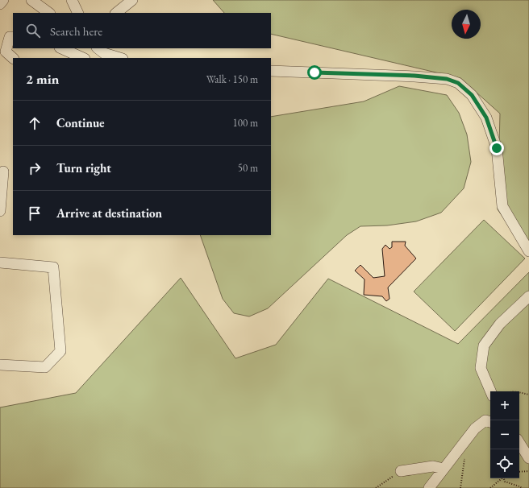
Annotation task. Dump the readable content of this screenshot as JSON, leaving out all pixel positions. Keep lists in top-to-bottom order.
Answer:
{
  "north": "bottom",
  "page": {
    "search": "Search here",
    "heading": ["2 min", "Walk · 150 m"],
    "list": [
      ["Continue", "100 m"],
      ["Turn right", "50 m"],
      "Arrive at destination"
    ],
    "map_buttons": ["+", "−"]
  }
}
